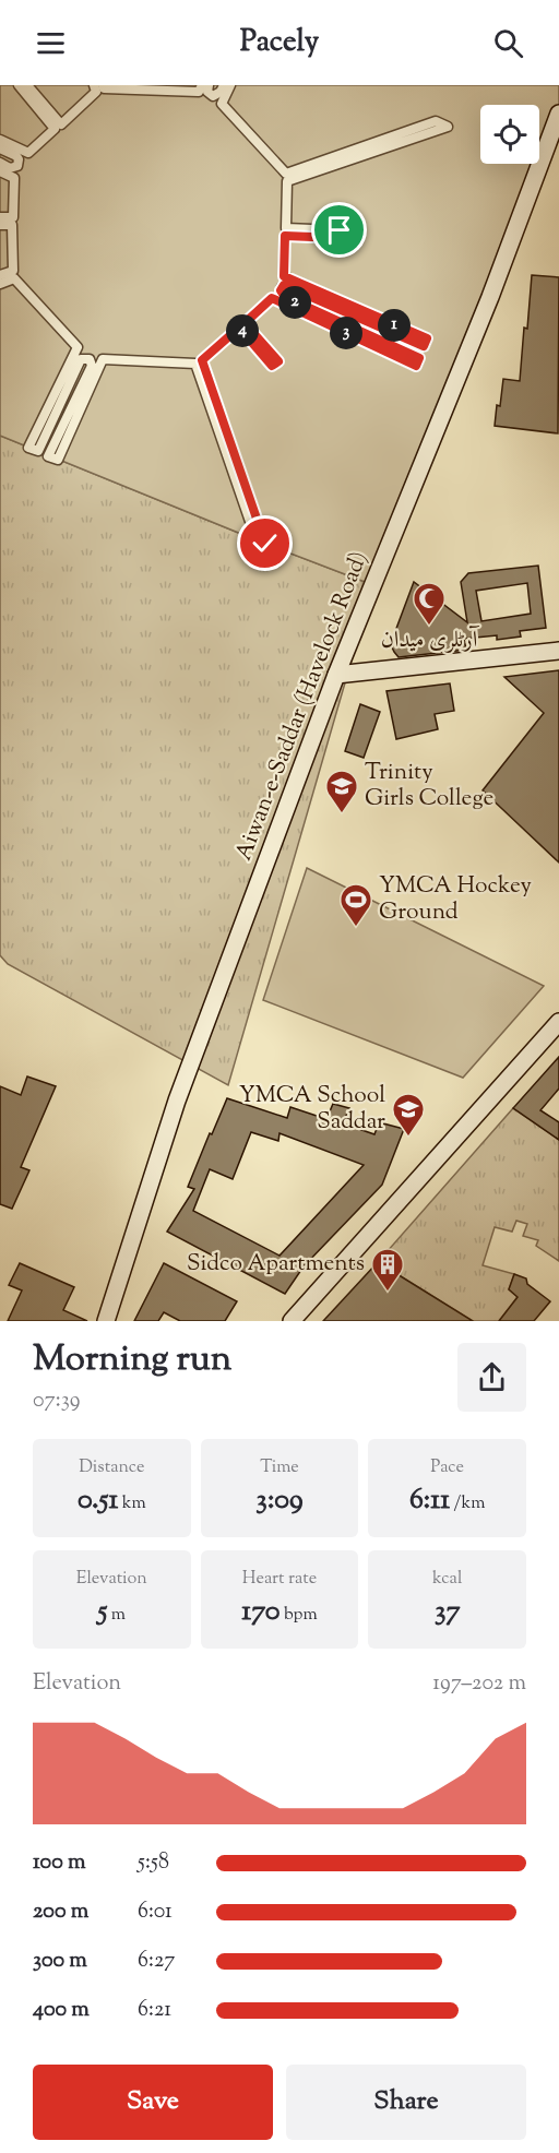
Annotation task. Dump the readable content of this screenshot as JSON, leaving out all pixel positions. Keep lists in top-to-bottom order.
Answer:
{
  "streets": {
    "main road": ["Aiwan-e-Saddar (Havelock Road)"]
  },
  "places": {
    "mosque": ["آرٹلری میدان"],
    "school or university": ["Trinity Girls College", "YMCA School Saddar"],
    "sports": ["YMCA Hockey Ground"],
    "building": ["Sidco Apartments"]
  },
  "page": {
    "header": "Pacely",
    "pins": [
      "2",
      "1",
      "4",
      "3"
    ],
    "heading": ["Morning run", "07:39"],
    "stats": [
      ["Distance", "0.51 km"],
      ["Time", "3:09"],
      ["Pace", "6:11 /km"],
      ["Elevation", "5 m"],
      ["Heart rate", "170 bpm"],
      ["kcal", "37"]
    ],
    "chart": ["Elevation", "197–202 m"],
    "list": [
      {
        "name": "100 m",
        "note": "5:58"
      },
      {
        "name": "200 m",
        "note": "6:01"
      },
      {
        "name": "300 m",
        "note": "6:27"
      },
      {
        "name": "400 m",
        "note": "6:21"
      }
    ],
    "buttons": ["Save", "Share"]
  }
}
